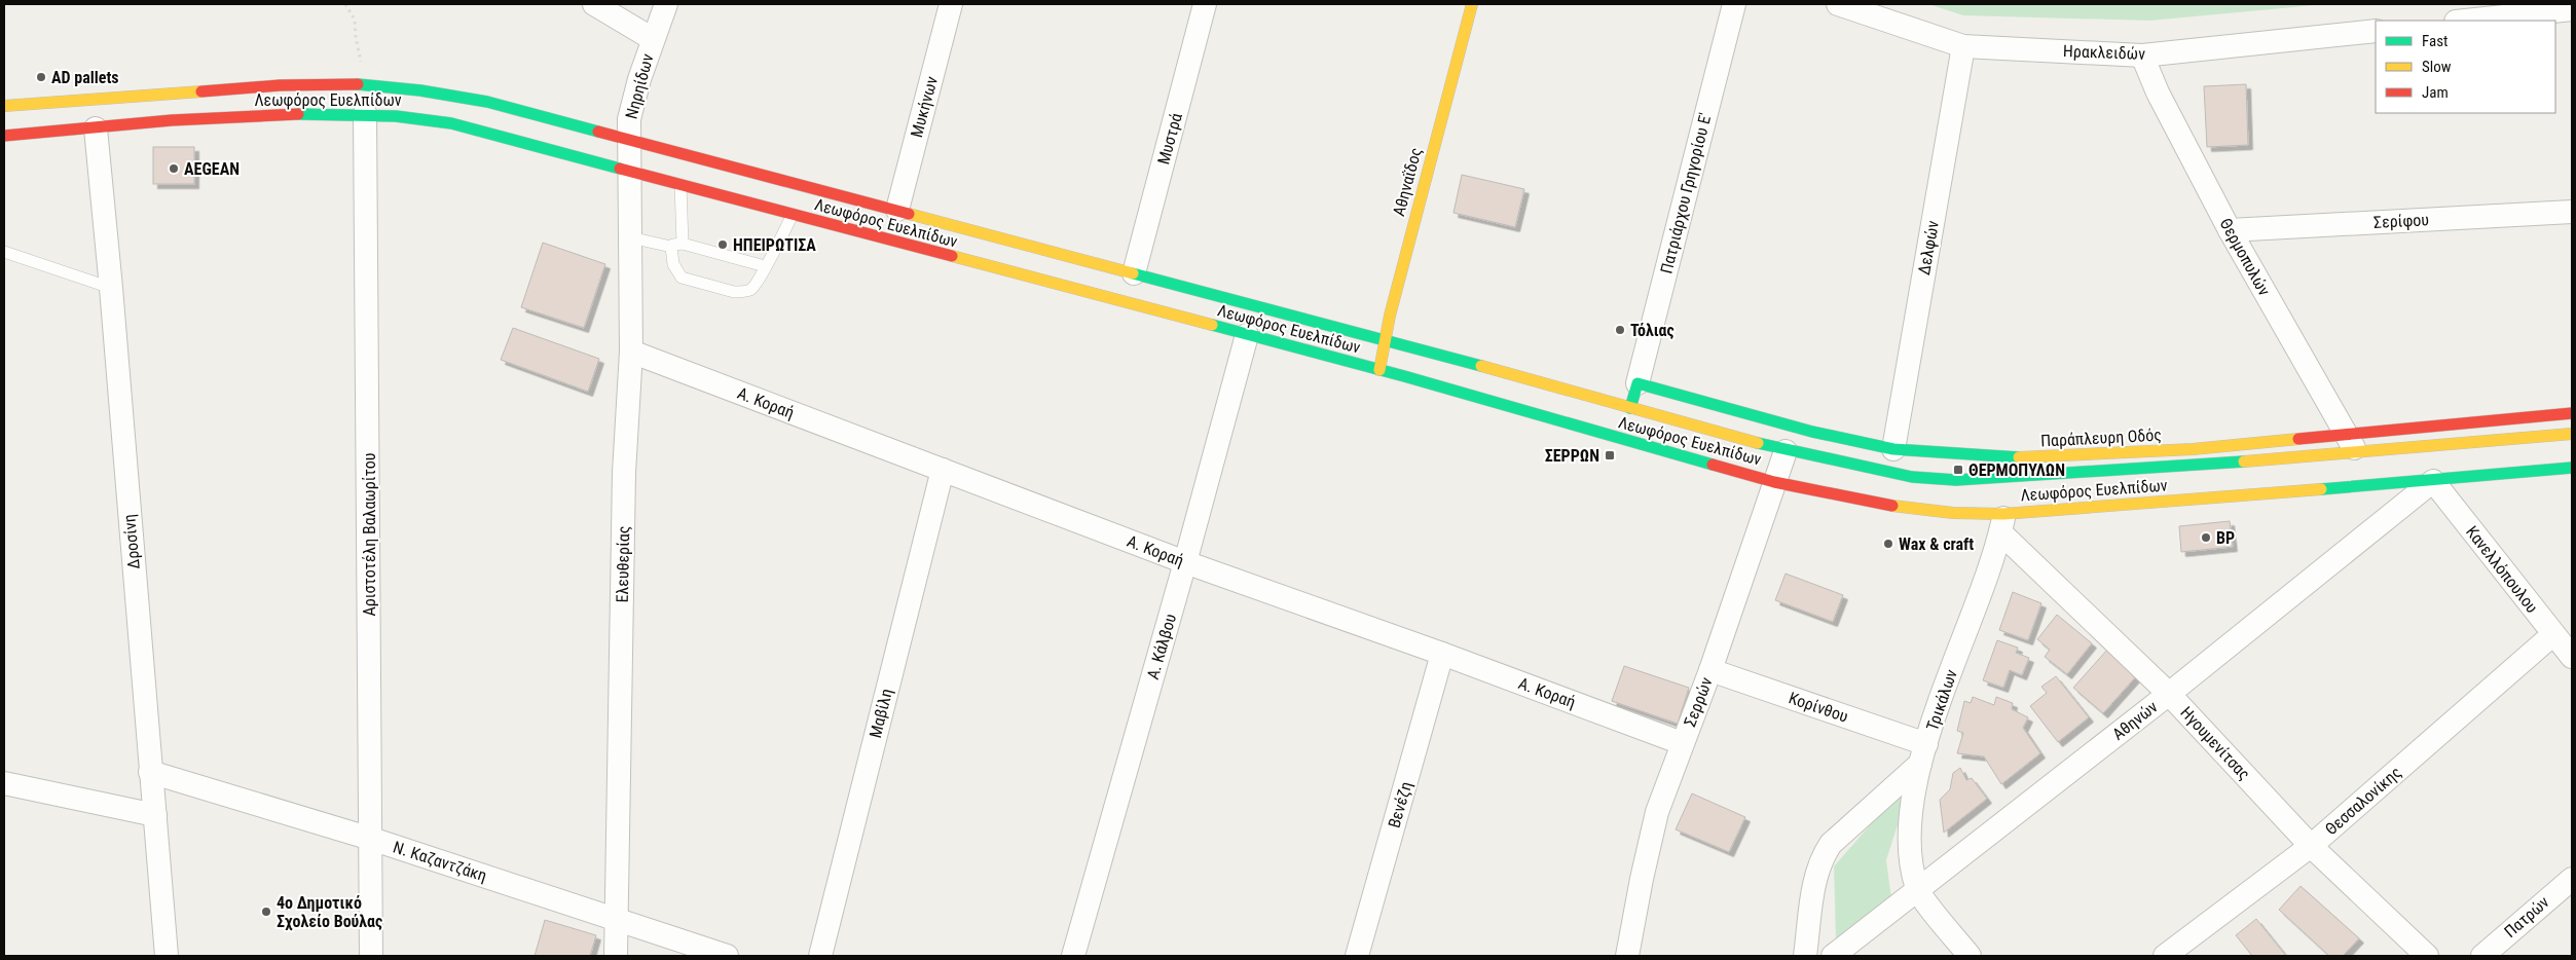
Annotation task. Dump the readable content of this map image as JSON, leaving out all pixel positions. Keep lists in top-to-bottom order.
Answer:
{
  "streets": {
    "main road": ["Λεωφόρος Ευελπίδων", "Αθηναΐδος", "Παράπλευρη Οδός"],
    "street": [
      "Ηρακλειδών",
      "Νηρηίδων",
      "Μυκήνων",
      "Μυστρά",
      "Πατριάρχου Γρηγορίου Ε'",
      "Σερίφου",
      "Δελφών",
      "Θερμοπυλών",
      "Α. Κοραή",
      "Αριστοτέλη Βαλαωρίτου",
      "Δροσίνη",
      "Ελευθερίας",
      "Κανελλόπουλου",
      "A. Κάλβου",
      "Τρικάλων",
      "Σερρών",
      "Κορίνθου",
      "Μαβίλη",
      "Αθηνών",
      "Ηγουμενίτσας",
      "Θεσσαλονίκης",
      "Βενέζη",
      "Ν. Καζαντζάκη",
      "Πατρών"
    ]
  },
  "crossings": [
    ["Ηρακλειδών", "Δελφών"],
    ["Ηρακλειδών", "Θερμοπυλών"],
    ["Νηρηίδων", "Λεωφόρος Ευελπίδων"],
    ["Νηρηίδων", "Ελευθερίας"],
    ["Λεωφόρος Ευελπίδων", "Μυκήνων"],
    ["Λεωφόρος Ευελπίδων", "Μυστρά"],
    ["Λεωφόρος Ευελπίδων", "Αθηναΐδος"],
    ["Λεωφόρος Ευελπίδων", "Θερμοπυλών"],
    ["Λεωφόρος Ευελπίδων", "Παράπλευρη Οδός"],
    ["Λεωφόρος Ευελπίδων", "Αριστοτέλη Βαλαωρίτου"],
    ["Λεωφόρος Ευελπίδων", "Δροσίνη"],
    ["Λεωφόρος Ευελπίδων", "Ελευθερίας"],
    ["Λεωφόρος Ευελπίδων", "Κανελλόπουλου"],
    ["Λεωφόρος Ευελπίδων", "A. Κάλβου"],
    ["Λεωφόρος Ευελπίδων", "Τρικάλων"],
    ["Λεωφόρος Ευελπίδων", "Σερρών"],
    ["Λεωφόρος Ευελπίδων", "Αθηνών"],
    ["Λεωφόρος Ευελπίδων", "Ηγουμενίτσας"],
    ["Πατριάρχου Γρηγορίου Ε'", "Παράπλευρη Οδός"],
    ["Σερίφου", "Θερμοπυλών"],
    ["Δελφών", "Παράπλευρη Οδός"],
    ["Θερμοπυλών", "Παράπλευρη Οδός"],
    ["Α. Κοραή", "Ελευθερίας"],
    ["Α. Κοραή", "A. Κάλβου"],
    ["Α. Κοραή", "Σερρών"],
    ["Α. Κοραή", "Μαβίλη"],
    ["Α. Κοραή", "Βενέζη"],
    ["Αριστοτέλη Βαλαωρίτου", "Ν. Καζαντζάκη"],
    ["Δροσίνη", "Ν. Καζαντζάκη"],
    ["Ελευθερίας", "Ν. Καζαντζάκη"],
    ["Κανελλόπουλου", "Αθηνών"],
    ["Κανελλόπουλου", "Θεσσαλονίκης"],
    ["Τρικάλων", "Κορίνθου"],
    ["Τρικάλων", "Αθηνών"],
    ["Τρικάλων", "Ηγουμενίτσας"],
    ["Σερρών", "Κορίνθου"],
    ["Αθηνών", "Ηγουμενίτσας"],
    ["Ηγουμενίτσας", "Θεσσαλονίκης"]
  ],
  "places": {
    "other": [
      "AD pallets",
      "AEGEAN",
      "ΗΠΕΙΡΩΤΙΣΑ",
      "Τόλιας",
      "BP",
      "Wax & craft",
      "4ο Δημοτικό Σχολείο Βούλας"
    ],
    "transit": ["ΣΕΡΡΩΝ", "ΘΕΡΜΟΠΥΛΩΝ"]
  },
  "legend": ["Fast", "Slow", "Jam"]
}
